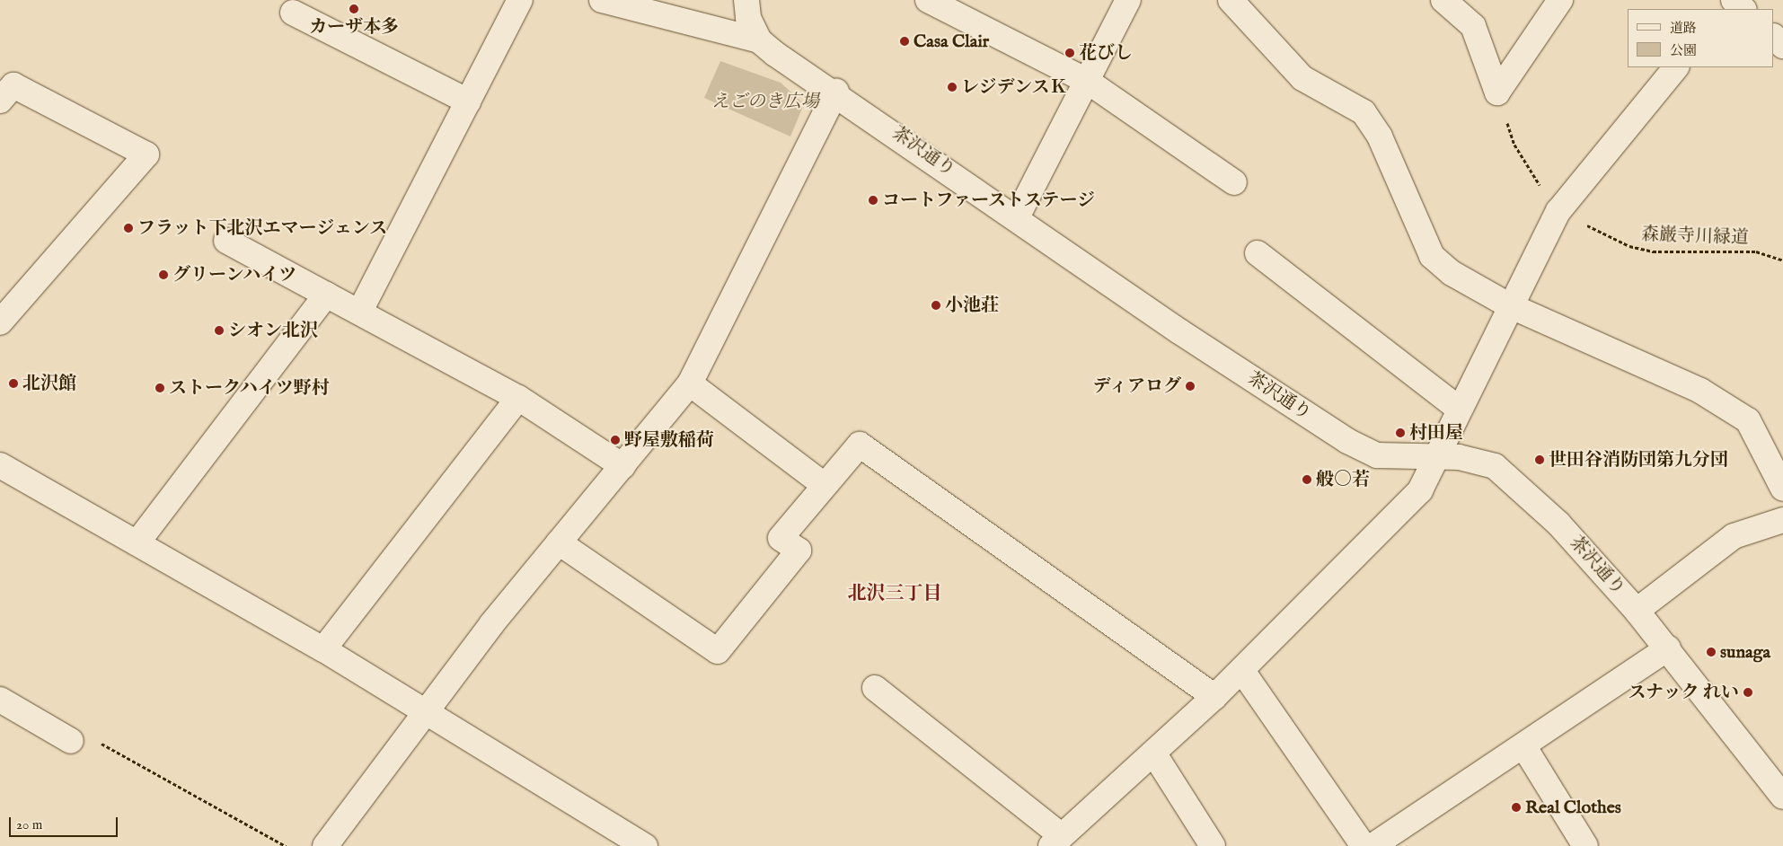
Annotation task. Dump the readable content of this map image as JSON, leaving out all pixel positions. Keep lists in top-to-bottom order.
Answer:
{
  "streets": {
    "street": ["茶沢通り"],
    "path": ["森巌寺川緑道"]
  },
  "districts": ["北沢三丁目"],
  "parks": ["えごのき広場"],
  "places": [
    "カーザ本多",
    "Casa Clair",
    "花びし",
    "レジデンスＫ",
    "コートファーストステージ",
    "フラット下北沢エマージェンス",
    "グリーンハイツ",
    "小池荘",
    "シオン北沢",
    "北沢館",
    "ディアログ",
    "ストークハイツ野村",
    "村田屋",
    "野屋敷稲荷",
    "世田谷消防団第九分団",
    "般○若",
    "sunaga",
    "スナック れい",
    "Real Clothes"
  ],
  "legend": ["道路", "公園"],
  "scale_bar": "20 m"
}
